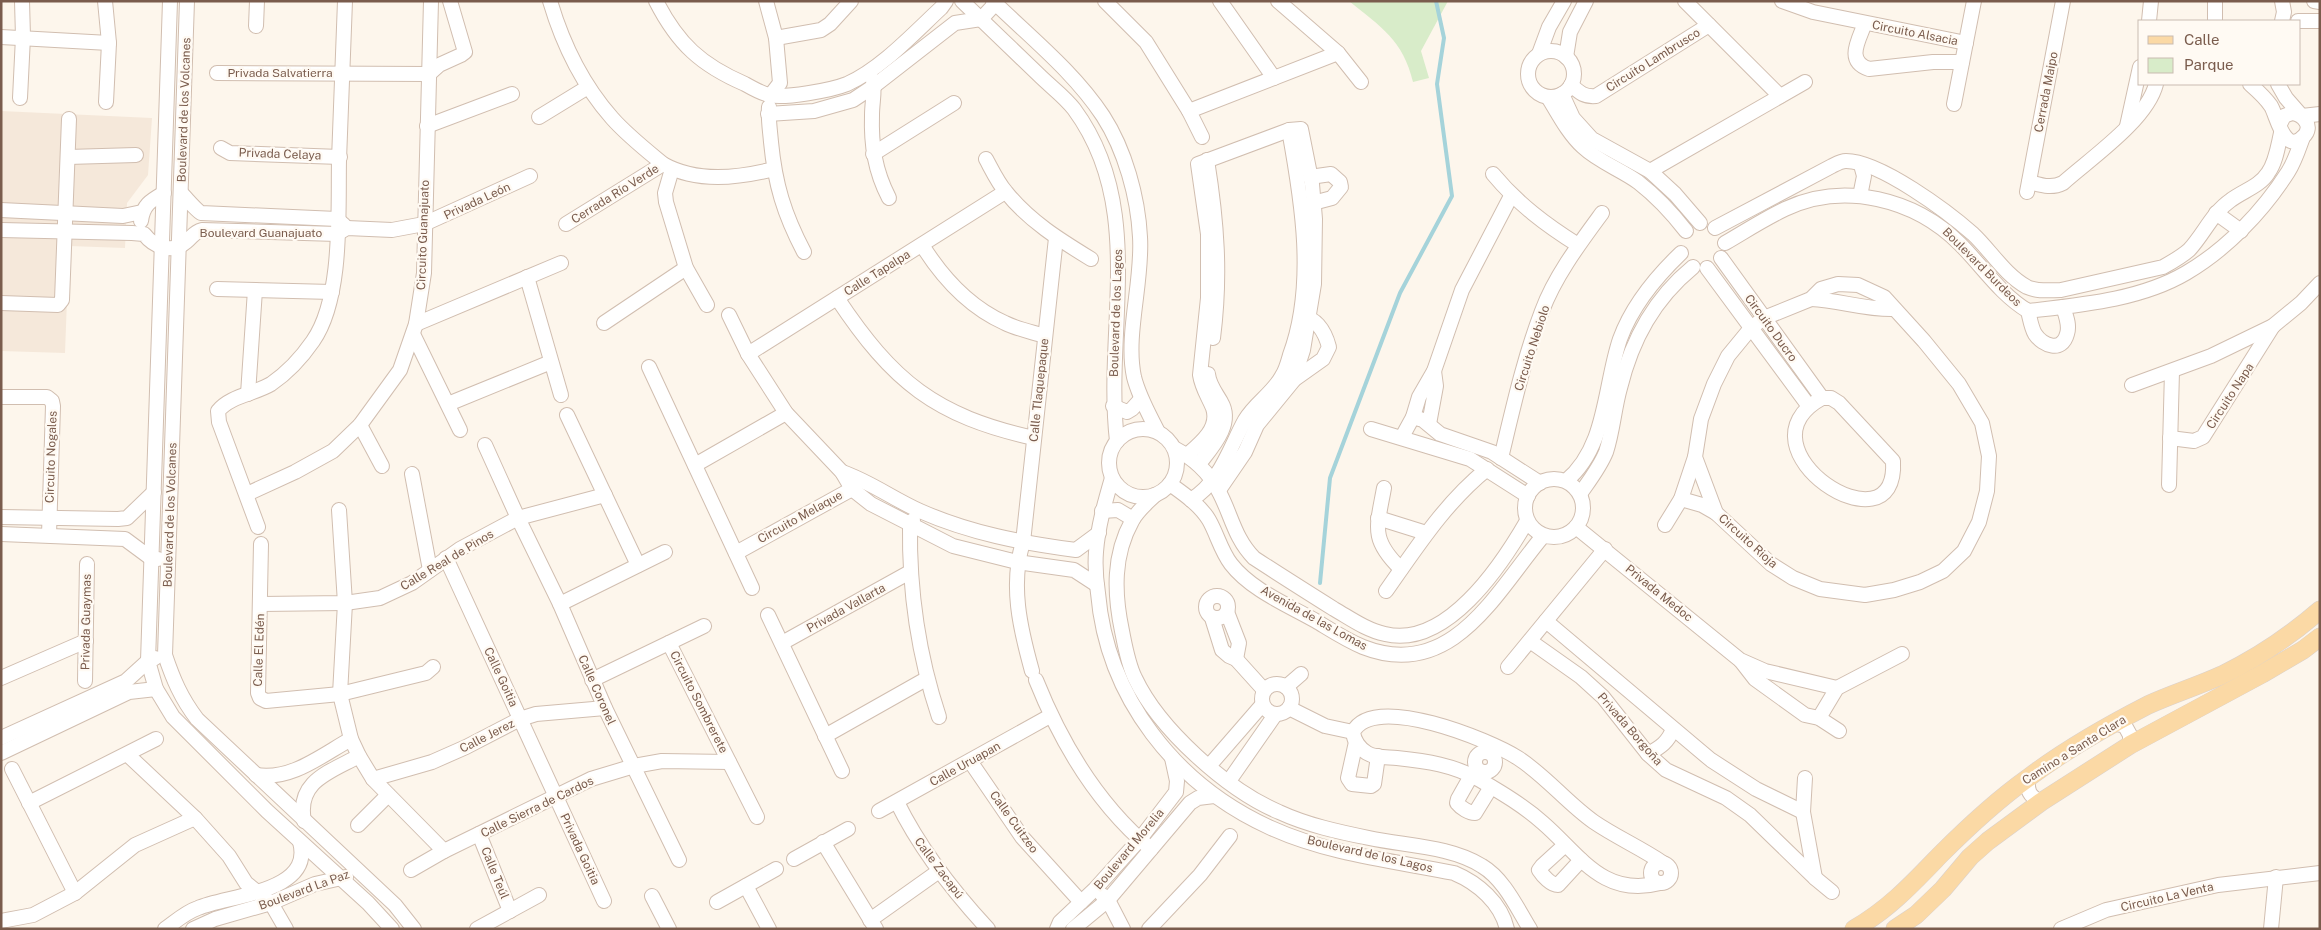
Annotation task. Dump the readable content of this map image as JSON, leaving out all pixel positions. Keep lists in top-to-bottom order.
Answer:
{
  "streets": {
    "main road": ["Camino a Santa Clara"],
    "street": [
      "Circuito Alsacia",
      "Circuito Lambrusco",
      "Privada Salvatierra",
      "Cerrada Maipo",
      "Boulevard de los Volcanes",
      "Privada Celaya",
      "Cerrada Río Verde",
      "Privada León",
      "Boulevard Guanajuato",
      "Circuito Guanajuato",
      "Boulevard Burdeos",
      "Calle Tapalpa",
      "Boulevard de los Lagos",
      "Circuito Ducro",
      "Circuito Nebiolo",
      "Calle Tlaquepaque",
      "Circuito Napa",
      "Circuito Nogales",
      "Circuito Melaque",
      "Circuito Rioja",
      "Calle Real de Pinos",
      "Privada Medoc",
      "Privada Vallarta",
      "Avenida de las Lomas",
      "Privada Guaymas",
      "Calle El Edén",
      "Calle Goitia",
      "Calle Coronel",
      "Circuito Sombrerete",
      "Privada Borgoña",
      "Calle Jerez",
      "Calle Uruapan",
      "Calle Sierra de Cardos",
      "Calle Cuitzeo",
      "Privada Goitia",
      "Boulevard Morelia",
      "Calle Zacapú",
      "Calle Teúl",
      "Boulevard La Paz",
      "Circuito La Venta"
    ]
  },
  "crossings": [
    ["Privada Salvatierra", "Circuito Guanajuato"],
    ["Boulevard de los Volcanes", "Boulevard Guanajuato"],
    ["Boulevard de los Volcanes", "Boulevard La Paz"],
    ["Privada León", "Boulevard Guanajuato"],
    ["Privada León", "Circuito Guanajuato"],
    ["Boulevard Guanajuato", "Circuito Guanajuato"],
    ["Boulevard Burdeos", "Circuito Ducro"],
    ["Boulevard de los Lagos", "Avenida de las Lomas"],
    ["Circuito Ducro", "Circuito Rioja"],
    ["Calle Tlaquepaque", "Calle Uruapan"],
    ["Calle Tlaquepaque", "Boulevard Morelia"],
    ["Calle Real de Pinos", "Calle El Edén"],
    ["Calle Real de Pinos", "Calle Goitia"],
    ["Calle Real de Pinos", "Calle Coronel"],
    ["Privada Medoc", "Avenida de las Lomas"],
    ["Calle Goitia", "Calle Jerez"],
    ["Calle Goitia", "Calle Sierra de Cardos"],
    ["Calle Goitia", "Privada Goitia"],
    ["Calle Coronel", "Circuito Sombrerete"],
    ["Calle Coronel", "Calle Jerez"],
    ["Calle Coronel", "Calle Sierra de Cardos"],
    ["Circuito Sombrerete", "Calle Sierra de Cardos"],
    ["Calle Uruapan", "Calle Cuitzeo"],
    ["Calle Uruapan", "Calle Zacapú"],
    ["Calle Sierra de Cardos", "Privada Goitia"],
    ["Calle Sierra de Cardos", "Calle Teúl"],
    ["Calle Cuitzeo", "Boulevard Morelia"]
  ],
  "legend": ["Calle", "Parque"]
}
